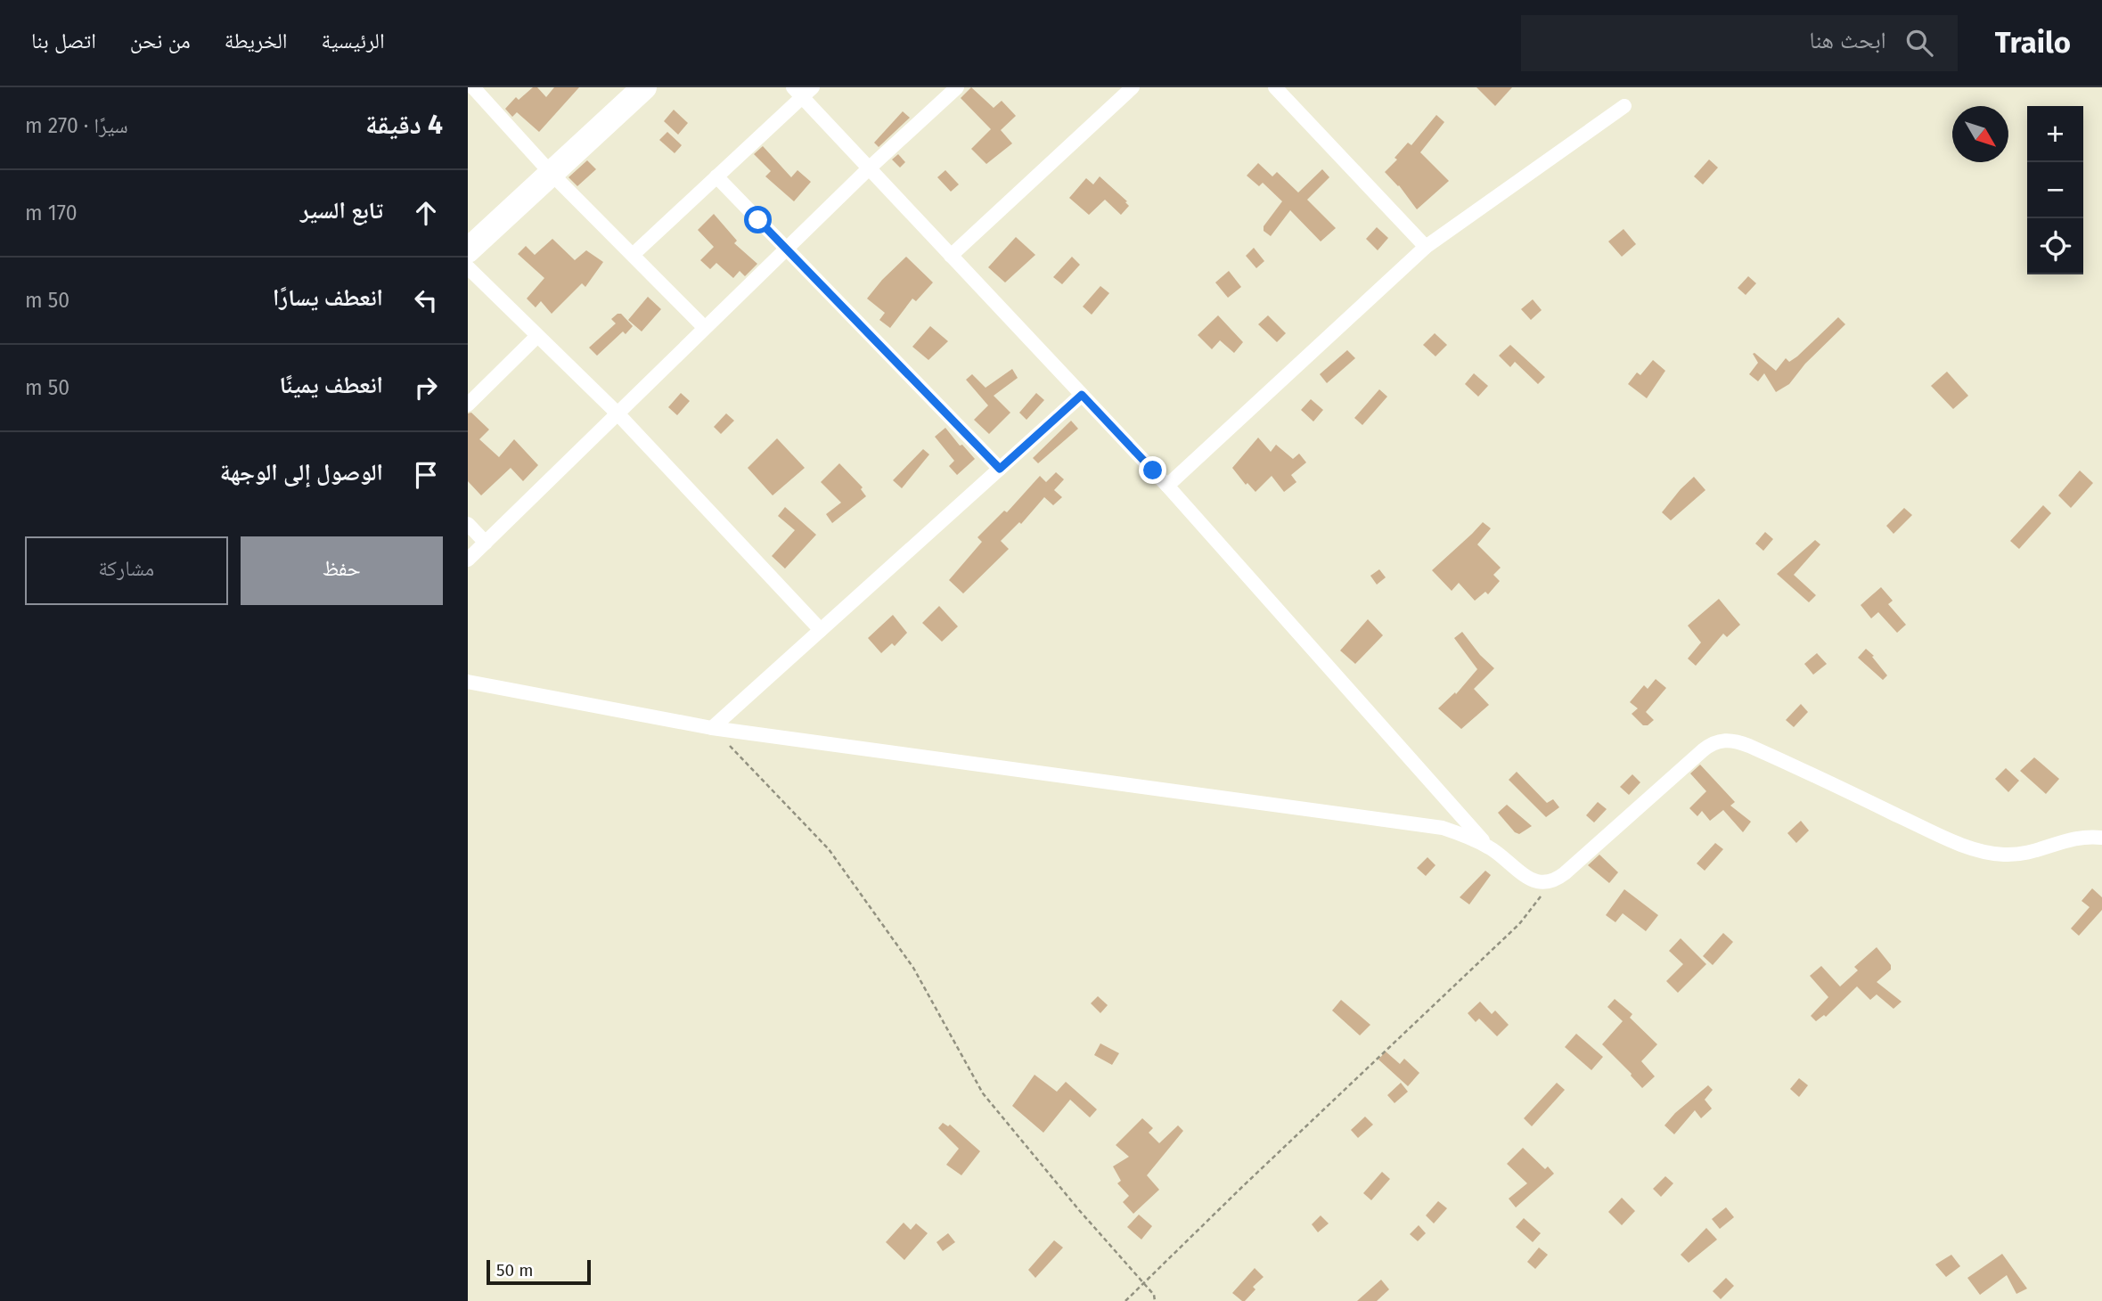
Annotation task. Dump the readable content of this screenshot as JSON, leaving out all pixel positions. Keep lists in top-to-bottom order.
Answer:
{
  "scale_bar": "50 m",
  "north": "bottom right",
  "page": {
    "header": "Trailo",
    "search": "ابحث هنا",
    "nav": [
      "الرئيسية",
      "الخريطة",
      "من نحن",
      "اتصل بنا"
    ],
    "heading": ["4 دقيقة", "سيرًا · 270 m"],
    "map_buttons": ["+", "−"],
    "list": [
      ["تابع السير", "170 m"],
      ["انعطف يسارًا", "50 m"],
      ["انعطف يمينًا", "50 m"],
      "الوصول إلى الوجهة"
    ],
    "buttons": ["حفظ", "مشاركة"],
    "scale": "50 m"
  }
}
